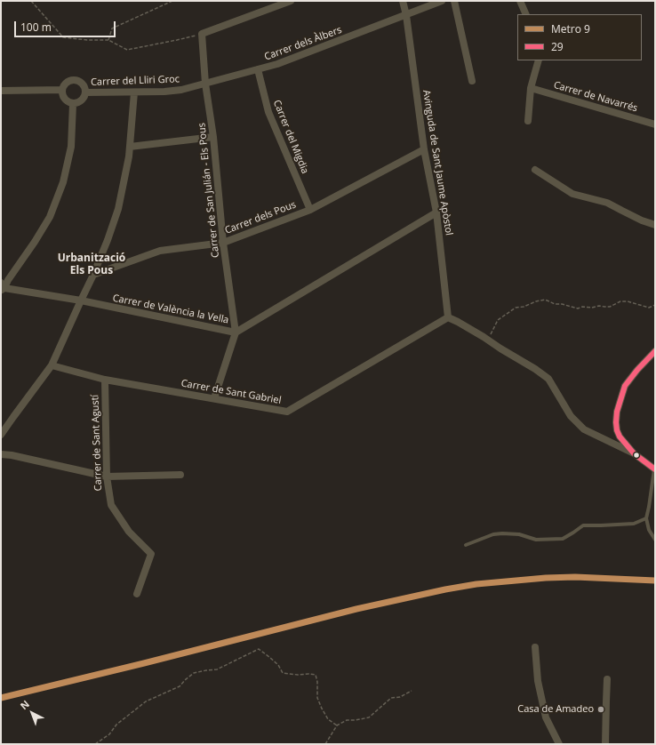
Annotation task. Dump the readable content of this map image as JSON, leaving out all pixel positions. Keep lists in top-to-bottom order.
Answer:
{
  "streets": {
    "street": [
      "Carrer dels Àlbers",
      "Carrer del Lliri Groc",
      "Carrer de Navarrés",
      "Carrer del Migdia",
      "Avinguda de Sant Jaume Apòstol",
      "Carrer de San Julián - Els Pous",
      "Carrer dels Pous",
      "Carrer de València la Vella",
      "Carrer de Sant Gabriel",
      "Carrer de Sant Agustí"
    ]
  },
  "crossings": [
    ["Carrer dels Àlbers", "Carrer del Lliri Groc"],
    ["Carrer dels Àlbers", "Carrer del Migdia"],
    ["Carrer dels Àlbers", "Avinguda de Sant Jaume Apòstol"],
    ["Carrer dels Àlbers", "Carrer de San Julián - Els Pous"],
    ["Carrer del Lliri Groc", "Carrer de San Julián - Els Pous"],
    ["Carrer del Migdia", "Carrer dels Pous"],
    ["Avinguda de Sant Jaume Apòstol", "Carrer dels Pous"],
    ["Avinguda de Sant Jaume Apòstol", "Carrer de València la Vella"],
    ["Avinguda de Sant Jaume Apòstol", "Carrer de Sant Gabriel"],
    ["Carrer de San Julián - Els Pous", "Carrer dels Pous"],
    ["Carrer de San Julián - Els Pous", "Carrer de València la Vella"],
    ["Carrer de San Julián - Els Pous", "Carrer de Sant Gabriel"],
    ["Carrer de Sant Gabriel", "Carrer de Sant Agustí"]
  ],
  "districts": ["Urbanització Els Pous"],
  "places": ["Casa de Amadeo"],
  "lines": ["transit line 29", "metro line 9"],
  "legend": ["Metro 9", "29"],
  "scale_bar": "100 m",
  "north": "top left"
}
